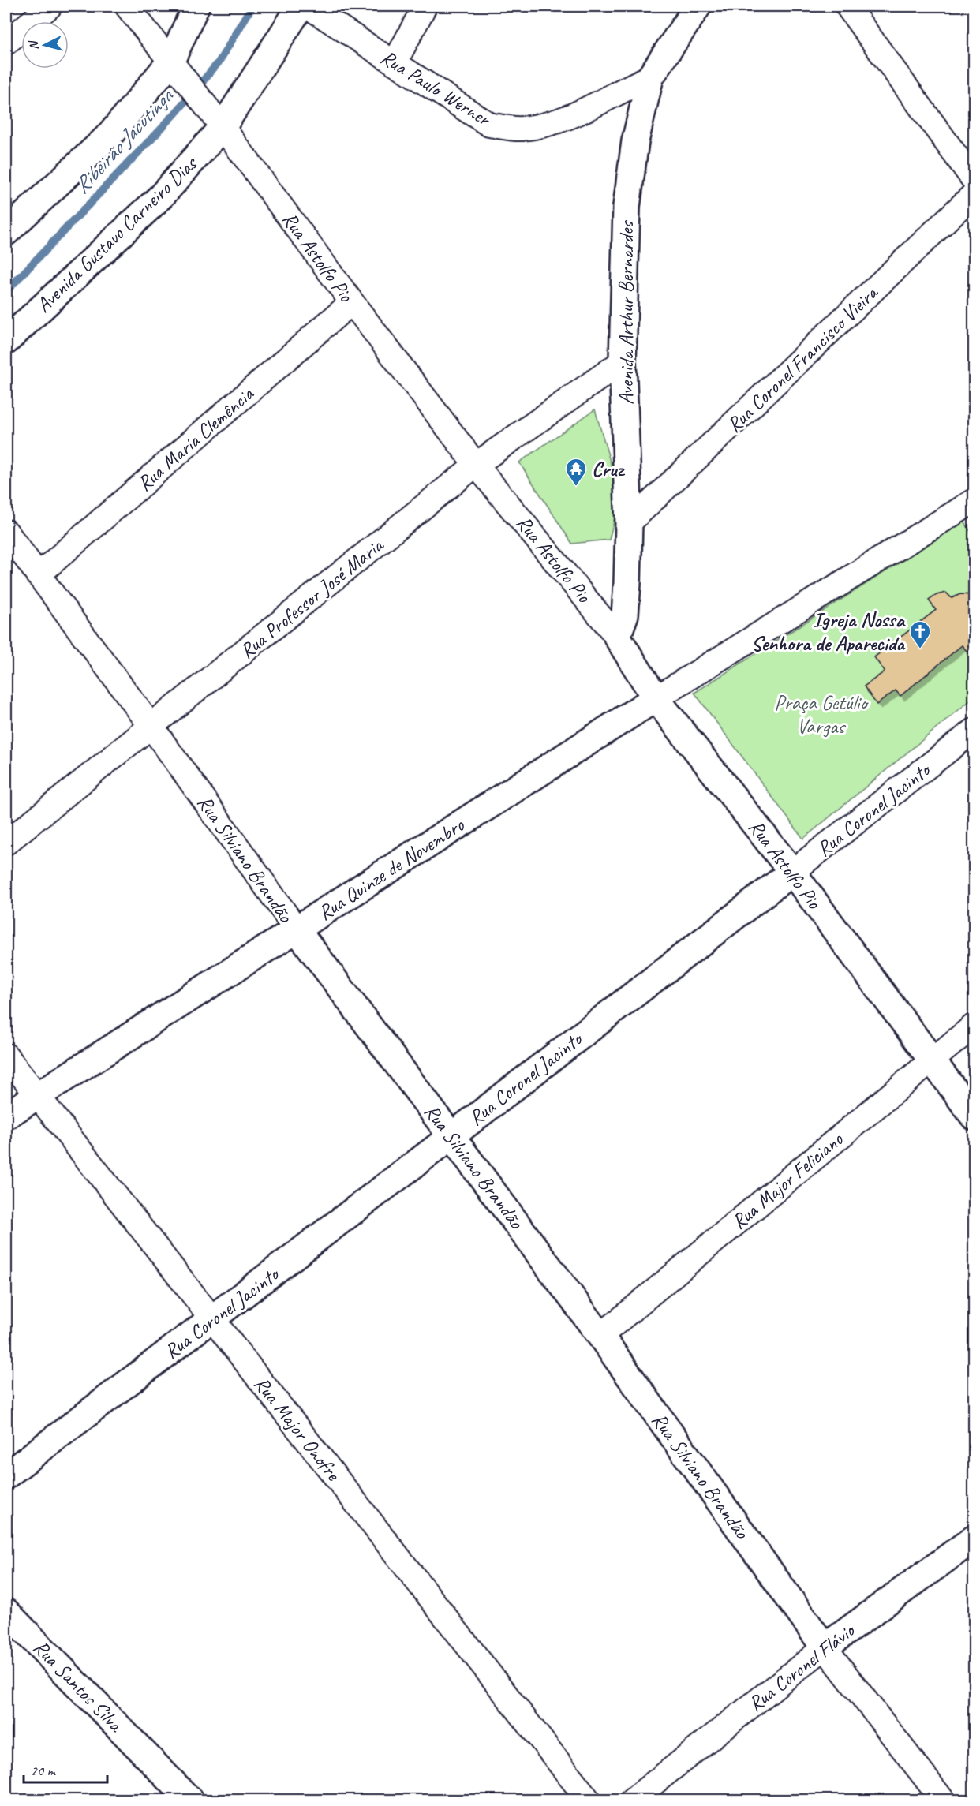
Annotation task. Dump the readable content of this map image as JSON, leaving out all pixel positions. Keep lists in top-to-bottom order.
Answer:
{
  "streets": {
    "street": [
      "Rua Paulo Werner",
      "Avenida Gustavo Carneiro Dias",
      "Rua Astolfo Pio",
      "Avenida Arthur Bernardes",
      "Rua Coronel Francisco Vieira",
      "Rua Maria Clemência",
      "Rua Professor José Maria",
      "Rua Coronel Jacinto",
      "Rua Silviano Brandão",
      "Rua Quinze de Novembro",
      "Rua Major Feliciano",
      "Rua Major Onofre",
      "Rua Coronel Flávio",
      "Rua Santos Silva"
    ]
  },
  "crossings": [
    ["Rua Paulo Werner", "Avenida Arthur Bernardes"],
    ["Avenida Gustavo Carneiro Dias", "Rua Astolfo Pio"],
    ["Rua Astolfo Pio", "Avenida Arthur Bernardes"],
    ["Rua Astolfo Pio", "Rua Maria Clemência"],
    ["Rua Astolfo Pio", "Rua Professor José Maria"],
    ["Rua Astolfo Pio", "Rua Coronel Jacinto"],
    ["Rua Astolfo Pio", "Rua Quinze de Novembro"],
    ["Rua Astolfo Pio", "Rua Major Feliciano"],
    ["Avenida Arthur Bernardes", "Rua Coronel Francisco Vieira"],
    ["Avenida Arthur Bernardes", "Rua Professor José Maria"],
    ["Rua Maria Clemência", "Rua Silviano Brandão"],
    ["Rua Professor José Maria", "Rua Silviano Brandão"],
    ["Rua Coronel Jacinto", "Rua Silviano Brandão"],
    ["Rua Coronel Jacinto", "Rua Major Onofre"],
    ["Rua Silviano Brandão", "Rua Quinze de Novembro"],
    ["Rua Silviano Brandão", "Rua Major Feliciano"],
    ["Rua Silviano Brandão", "Rua Coronel Flávio"],
    ["Rua Quinze de Novembro", "Rua Major Onofre"]
  ],
  "water": ["Ribeirão Jacutinga"],
  "parks": ["Praça Getúlio Vargas"],
  "places": {
    "temple": ["Cruz"],
    "church": ["Igreja Nossa Senhora de Aparecida"]
  },
  "scale_bar": "20 m",
  "north": "left"
}
